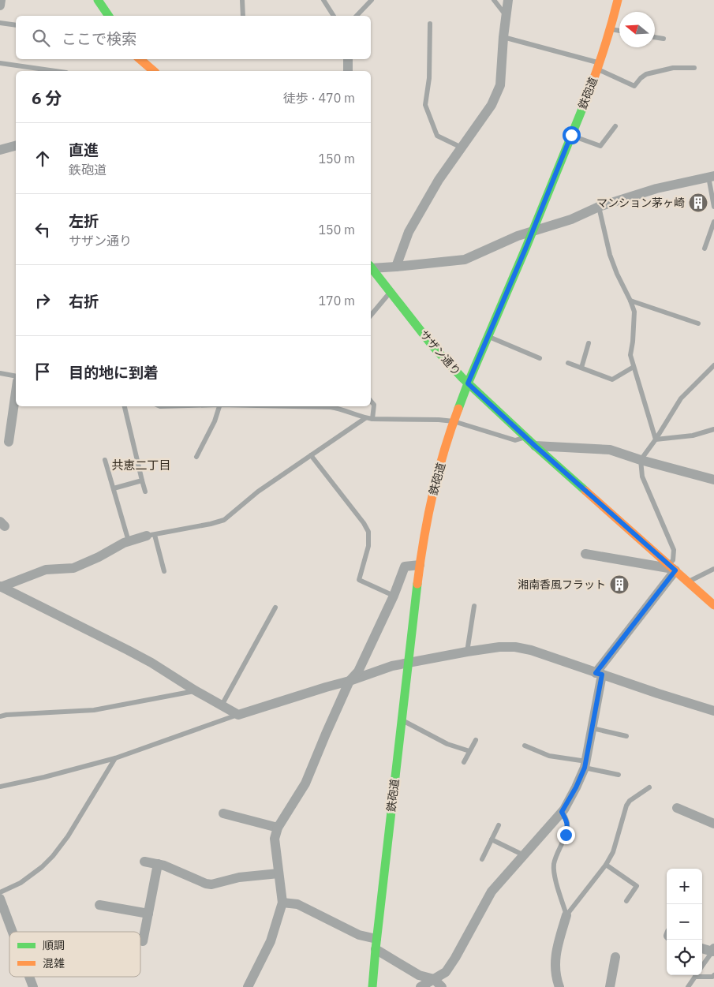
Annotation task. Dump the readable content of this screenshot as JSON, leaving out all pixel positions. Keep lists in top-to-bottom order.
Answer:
{
  "streets": {
    "street": ["鉄砲道", "サザン通り"]
  },
  "crossings": [
    ["鉄砲道", "サザン通り"]
  ],
  "districts": ["共恵二丁目"],
  "places": {
    "building": ["マンション茅ヶ崎", "湘南香風フラット"]
  },
  "legend": ["順調", "混雑"],
  "north": "left",
  "page": {
    "search": "ここで検索",
    "heading": ["6 分", "徒歩 · 470 m"],
    "list": [
      ["直進", "鉄砲道", "150 m"],
      ["左折", "サザン通り", "150 m"],
      ["右折", "170 m"],
      "目的地に到着"
    ],
    "map_buttons": ["+", "−"]
  }
}
